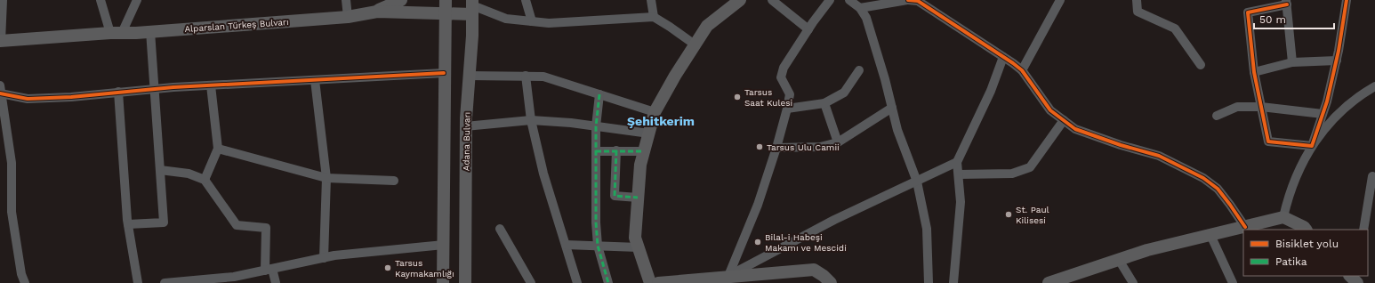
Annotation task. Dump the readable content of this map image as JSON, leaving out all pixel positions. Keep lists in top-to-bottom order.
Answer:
{
  "streets": {
    "main road": ["Alparslan Türkeş Bulvarı", "Adana Bulvarı"]
  },
  "crossings": [
    ["Alparslan Türkeş Bulvarı", "Adana Bulvarı"]
  ],
  "districts": ["Şehitkerim"],
  "places": [
    "Tarsus Saat Kulesi",
    "Tarsus Ulu Camii",
    "St. Paul Kilisesi",
    "Bilal-i Habeşi Makamı ve Mescidi",
    "Tarsus Kaymakamlığı"
  ],
  "legend": ["Bisiklet yolu", "Patika"],
  "scale_bar": "50 m"
}
